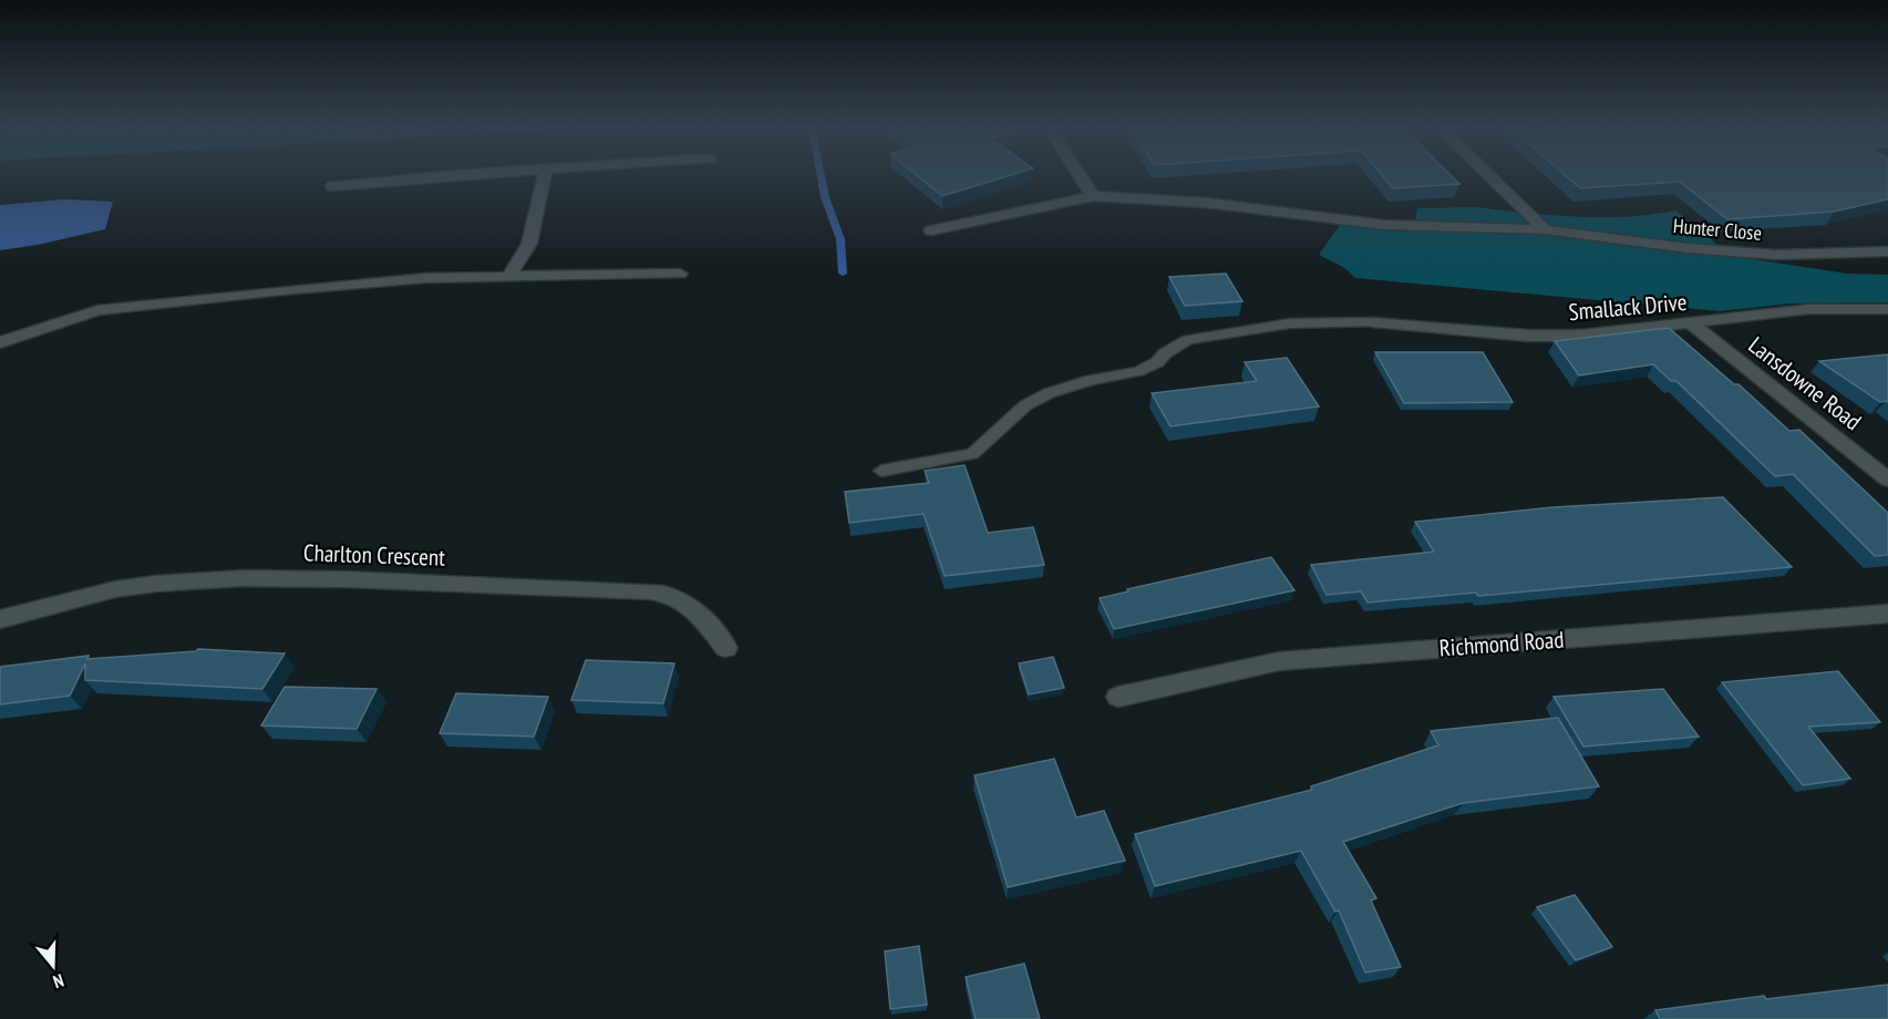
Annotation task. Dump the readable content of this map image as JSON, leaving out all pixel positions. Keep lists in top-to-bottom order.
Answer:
{
  "streets": {
    "street": [
      "Hunter Close",
      "Smallack Drive",
      "Lansdowne Road",
      "Charlton Crescent",
      "Richmond Road"
    ]
  },
  "crossings": [
    ["Smallack Drive", "Lansdowne Road"]
  ],
  "north": "bottom"
}
